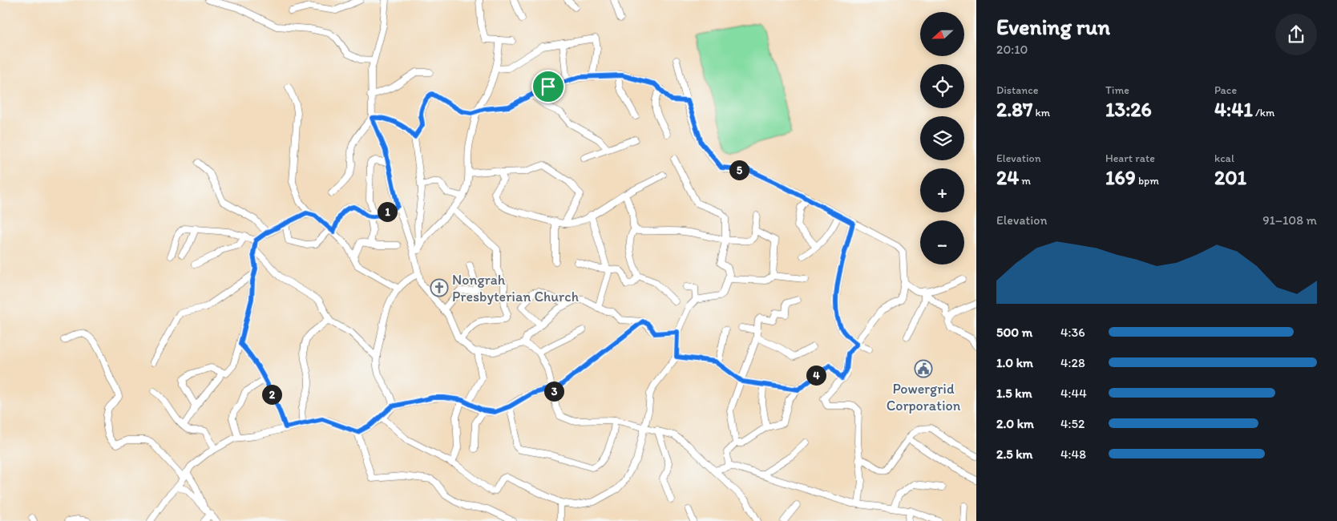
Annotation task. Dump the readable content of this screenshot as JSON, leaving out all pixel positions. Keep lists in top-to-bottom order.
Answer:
{
  "places": {
    "church": ["Nongrah Presbyterian Church"],
    "public building": ["Powergrid Corporation"]
  },
  "north": "left",
  "page": {
    "heading": ["Evening run", "20:10"],
    "map_buttons": ["+", "−"],
    "stats": [
      ["Distance", "2.87 km"],
      ["Time", "13:26"],
      ["Pace", "4:41 /km"],
      ["Elevation", "24 m"],
      ["Heart rate", "169 bpm"],
      ["kcal", "201"]
    ],
    "pins": [
      "5",
      "1",
      "4",
      "3",
      "2"
    ],
    "chart": ["Elevation", "91–108 m"],
    "list": [
      {
        "name": "500 m",
        "note": "4:36"
      },
      {
        "name": "1.0 km",
        "note": "4:28"
      },
      {
        "name": "1.5 km",
        "note": "4:44"
      },
      {
        "name": "2.0 km",
        "note": "4:52"
      },
      {
        "name": "2.5 km",
        "note": "4:48"
      }
    ]
  }
}
